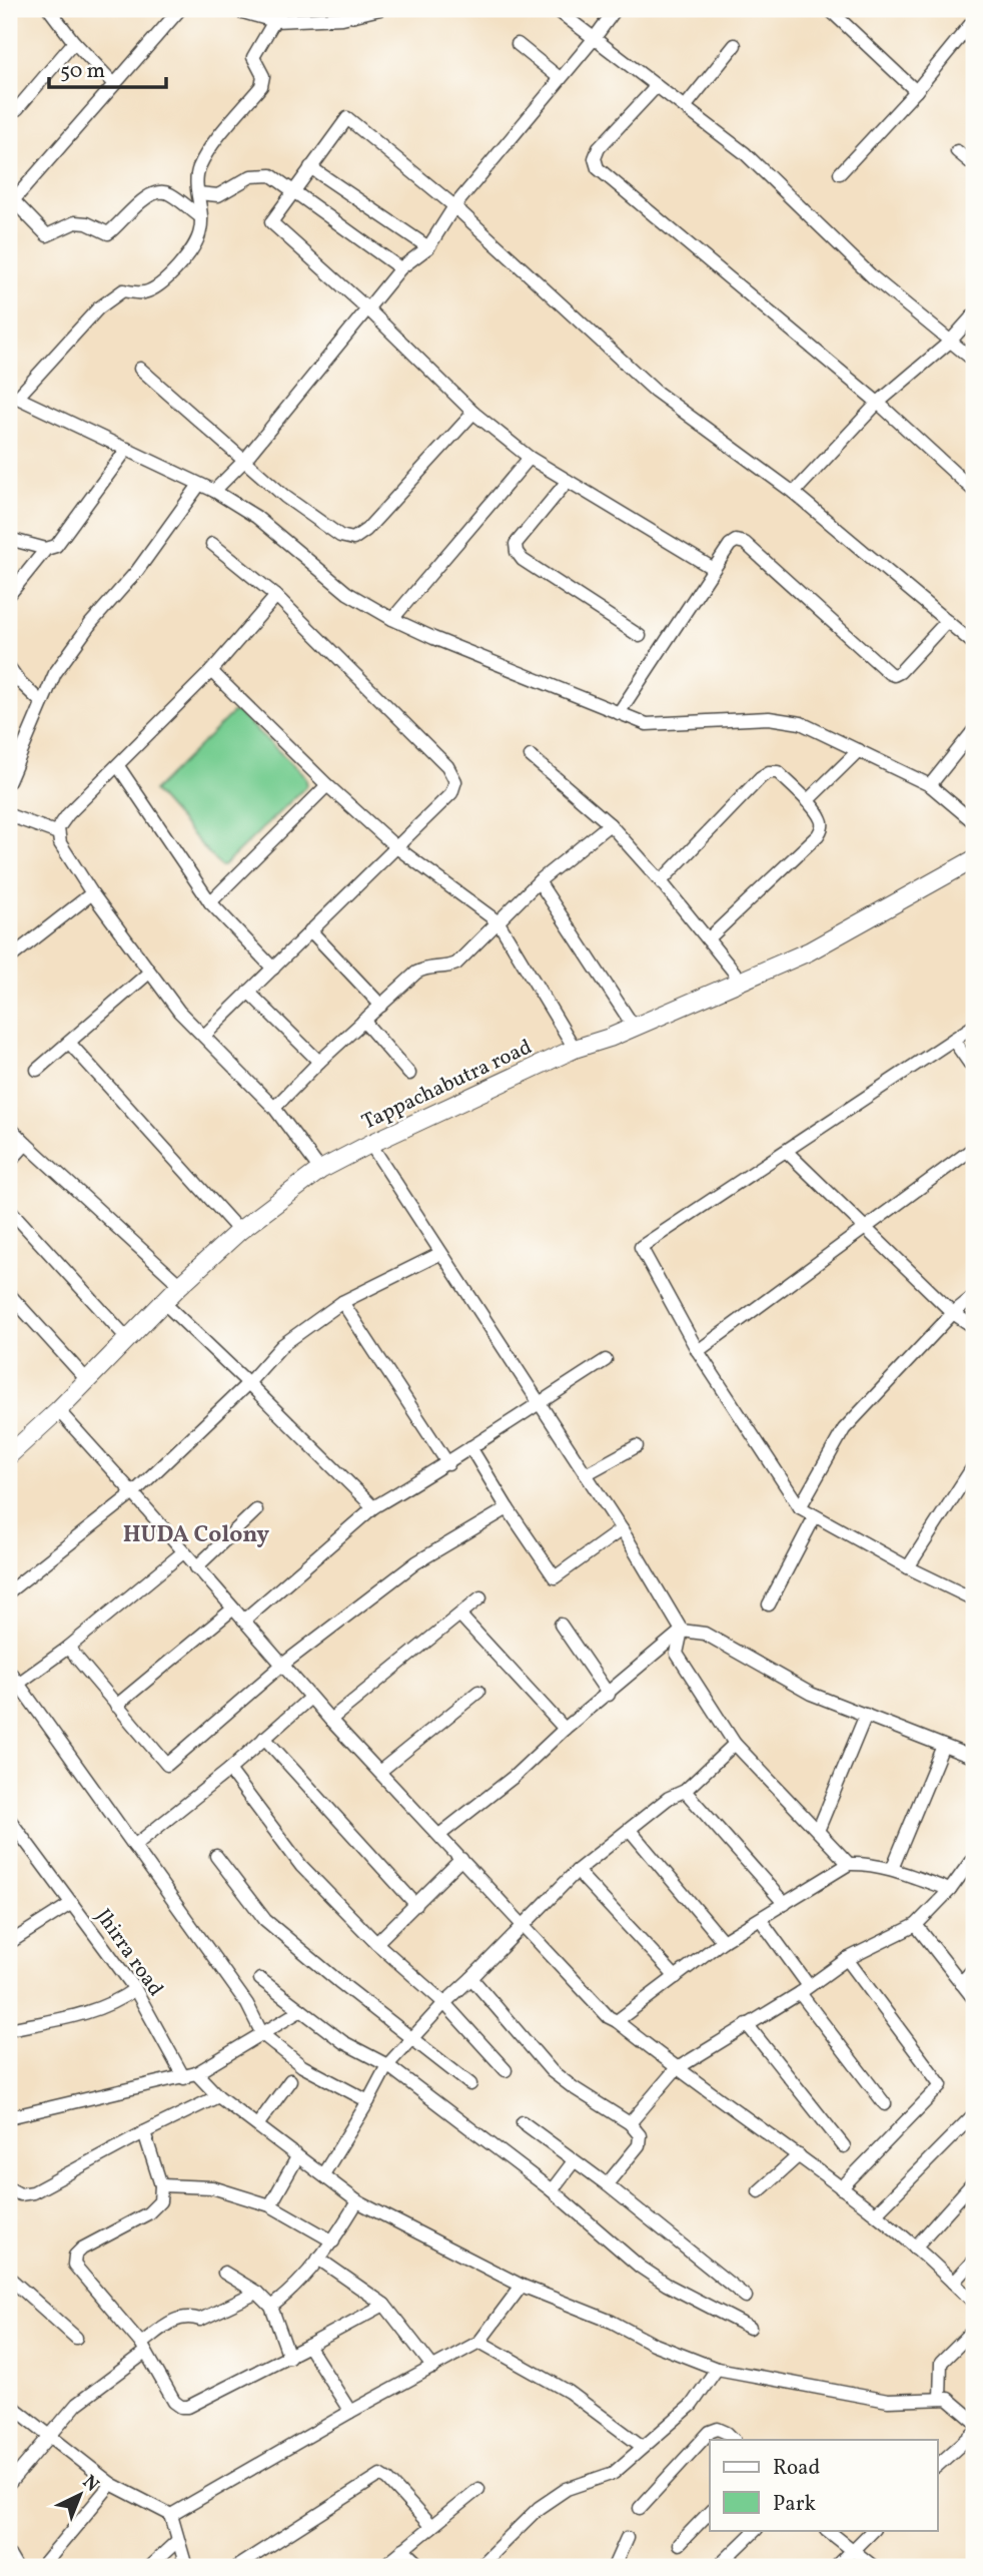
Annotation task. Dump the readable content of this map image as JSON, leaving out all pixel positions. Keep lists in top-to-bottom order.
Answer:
{
  "streets": {
    "main road": ["Tappachabutra road"],
    "street": ["Jhirra road"]
  },
  "districts": ["HUDA Colony"],
  "legend": ["Road", "Park"],
  "scale_bar": "50 m",
  "north": "top right"
}
